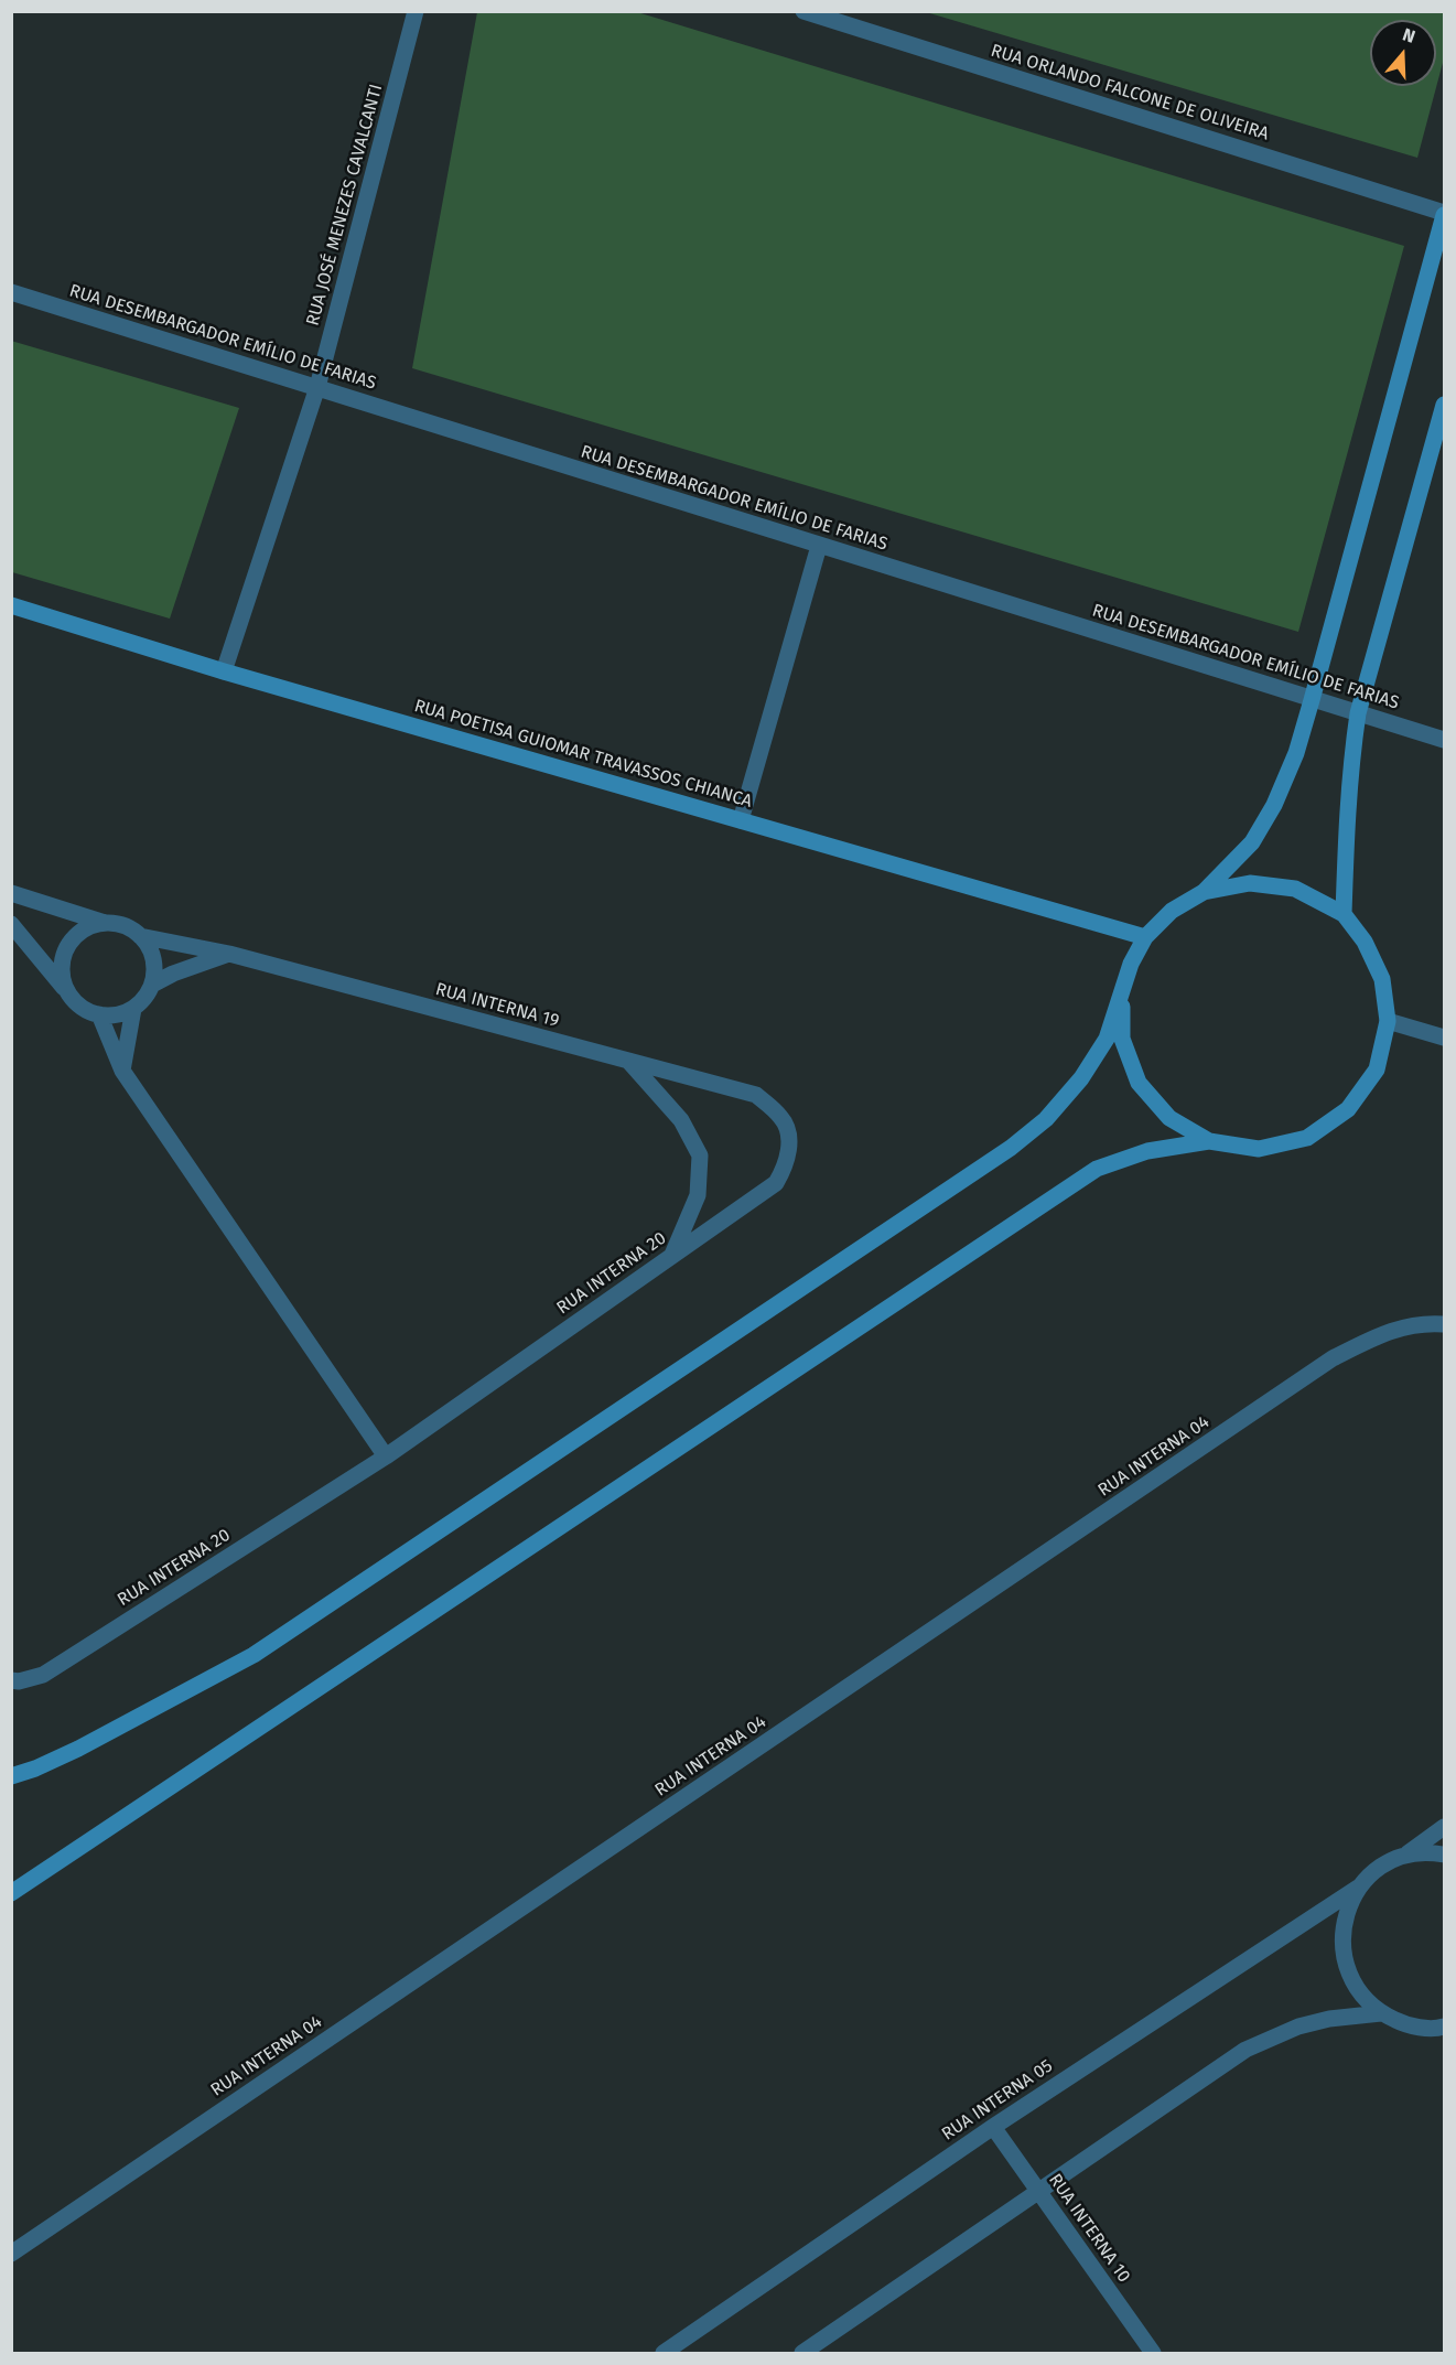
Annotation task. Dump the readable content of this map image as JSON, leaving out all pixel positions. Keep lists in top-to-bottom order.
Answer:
{
  "streets": {
    "main road": ["RUA POETISA GUIOMAR TRAVASSOS CHIANCA"],
    "street": [
      "RUA ORLANDO FALCONE DE OLIVEIRA",
      "RUA JOSÉ MENEZES CAVALCANTI",
      "RUA DESEMBARGADOR EMÍLIO DE FARIAS",
      "RUA INTERNA 19",
      "RUA INTERNA 20",
      "RUA INTERNA 04",
      "RUA INTERNA 05",
      "RUA INTERNA 10"
    ]
  },
  "crossings": [
    ["RUA JOSÉ MENEZES CAVALCANTI", "RUA DESEMBARGADOR EMÍLIO DE FARIAS"],
    ["RUA JOSÉ MENEZES CAVALCANTI", "RUA POETISA GUIOMAR TRAVASSOS CHIANCA"],
    ["RUA INTERNA 19", "RUA INTERNA 20"],
    ["RUA INTERNA 05", "RUA INTERNA 10"]
  ],
  "north": "top"
}
